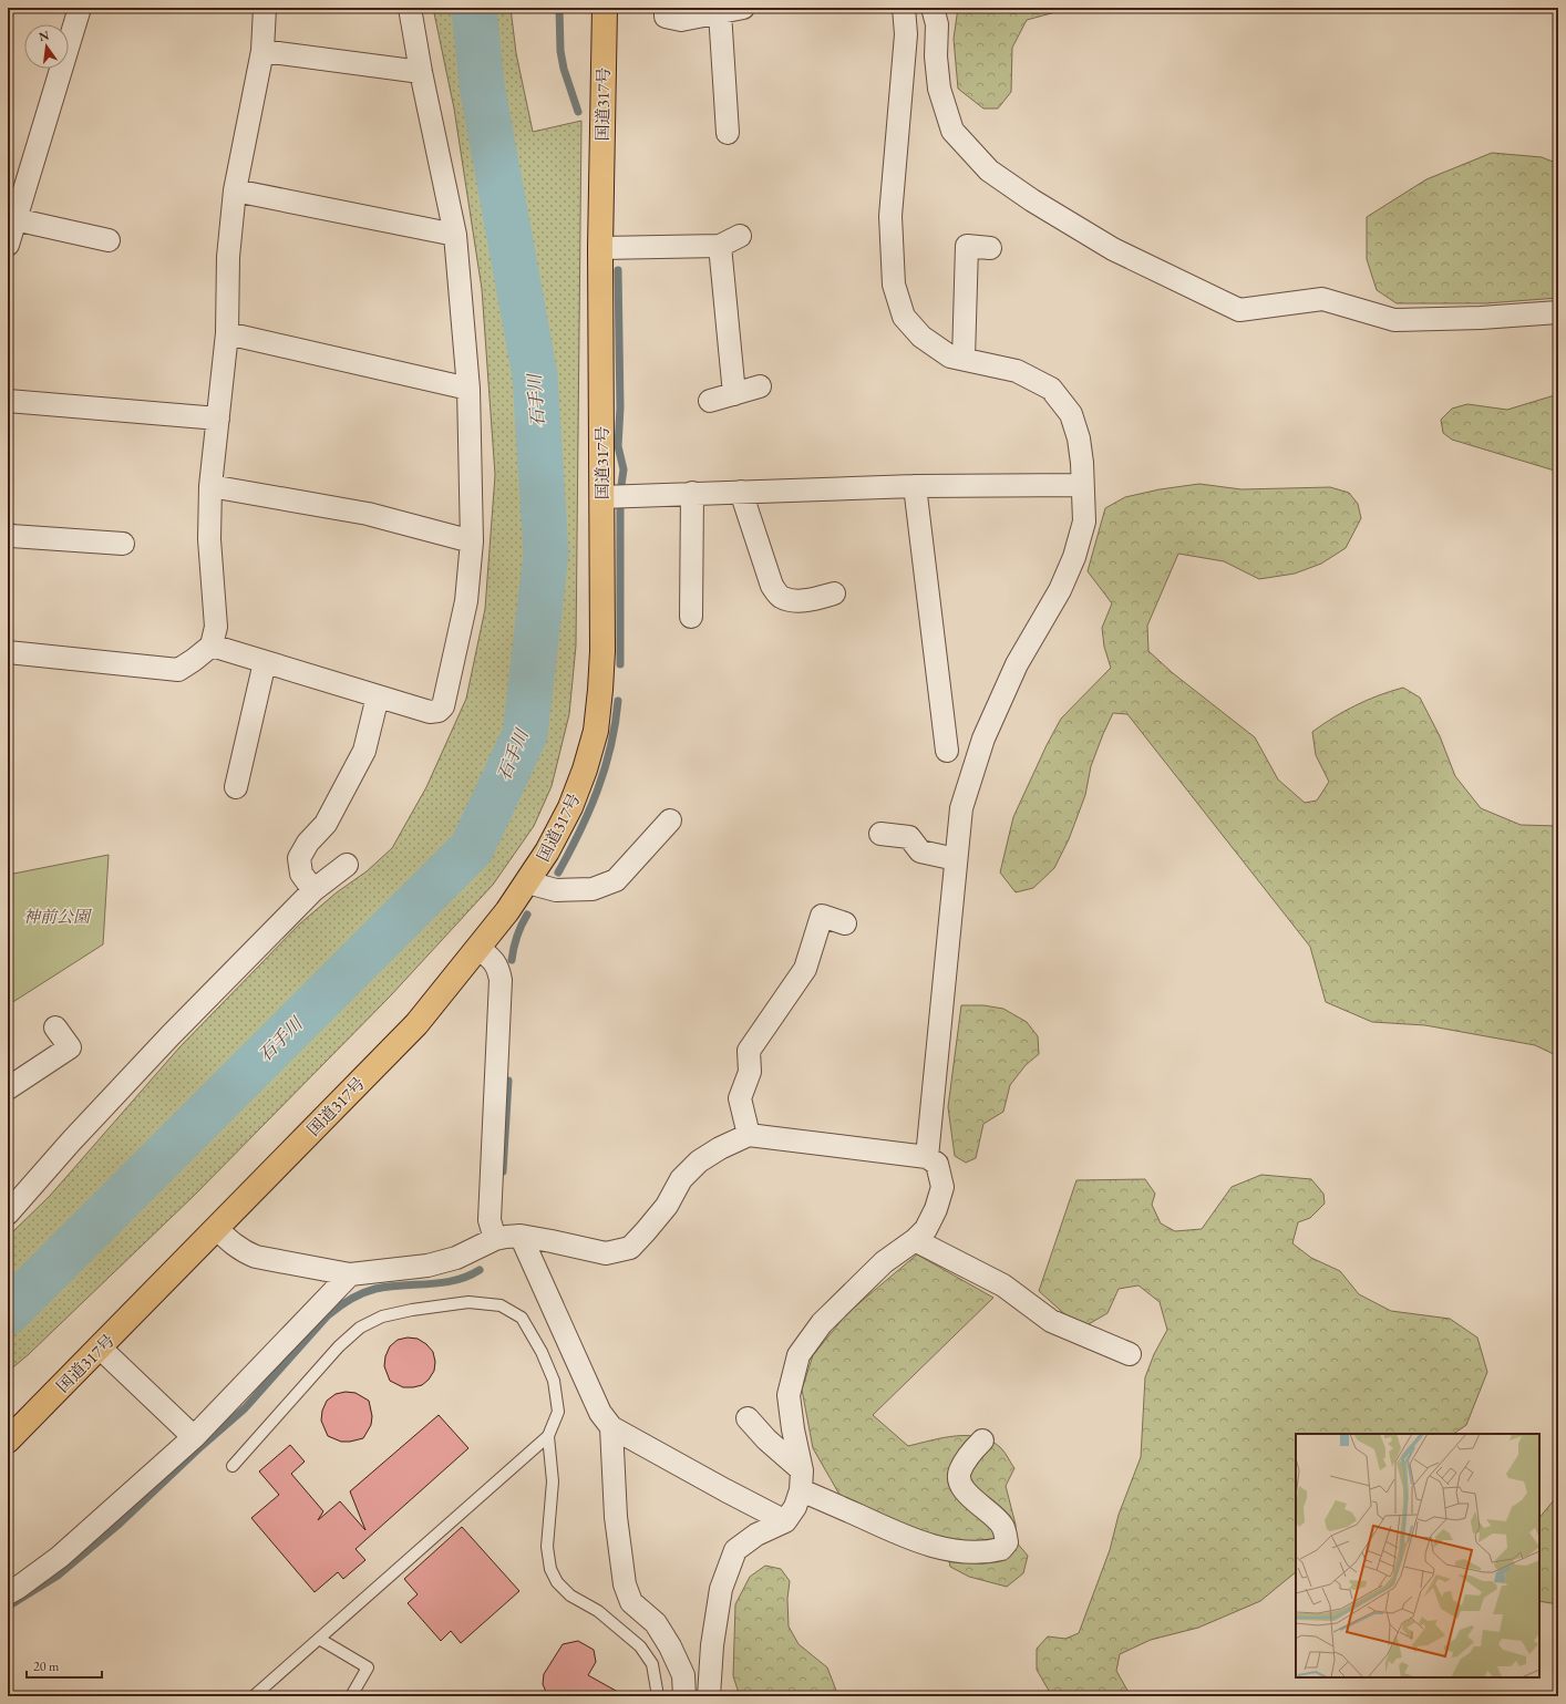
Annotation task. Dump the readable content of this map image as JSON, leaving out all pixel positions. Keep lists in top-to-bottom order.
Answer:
{
  "streets": {
    "highway": ["国道317号"]
  },
  "water": ["石手川"],
  "parks": ["神前公園"],
  "scale_bar": "20 m",
  "north": "top"
}
